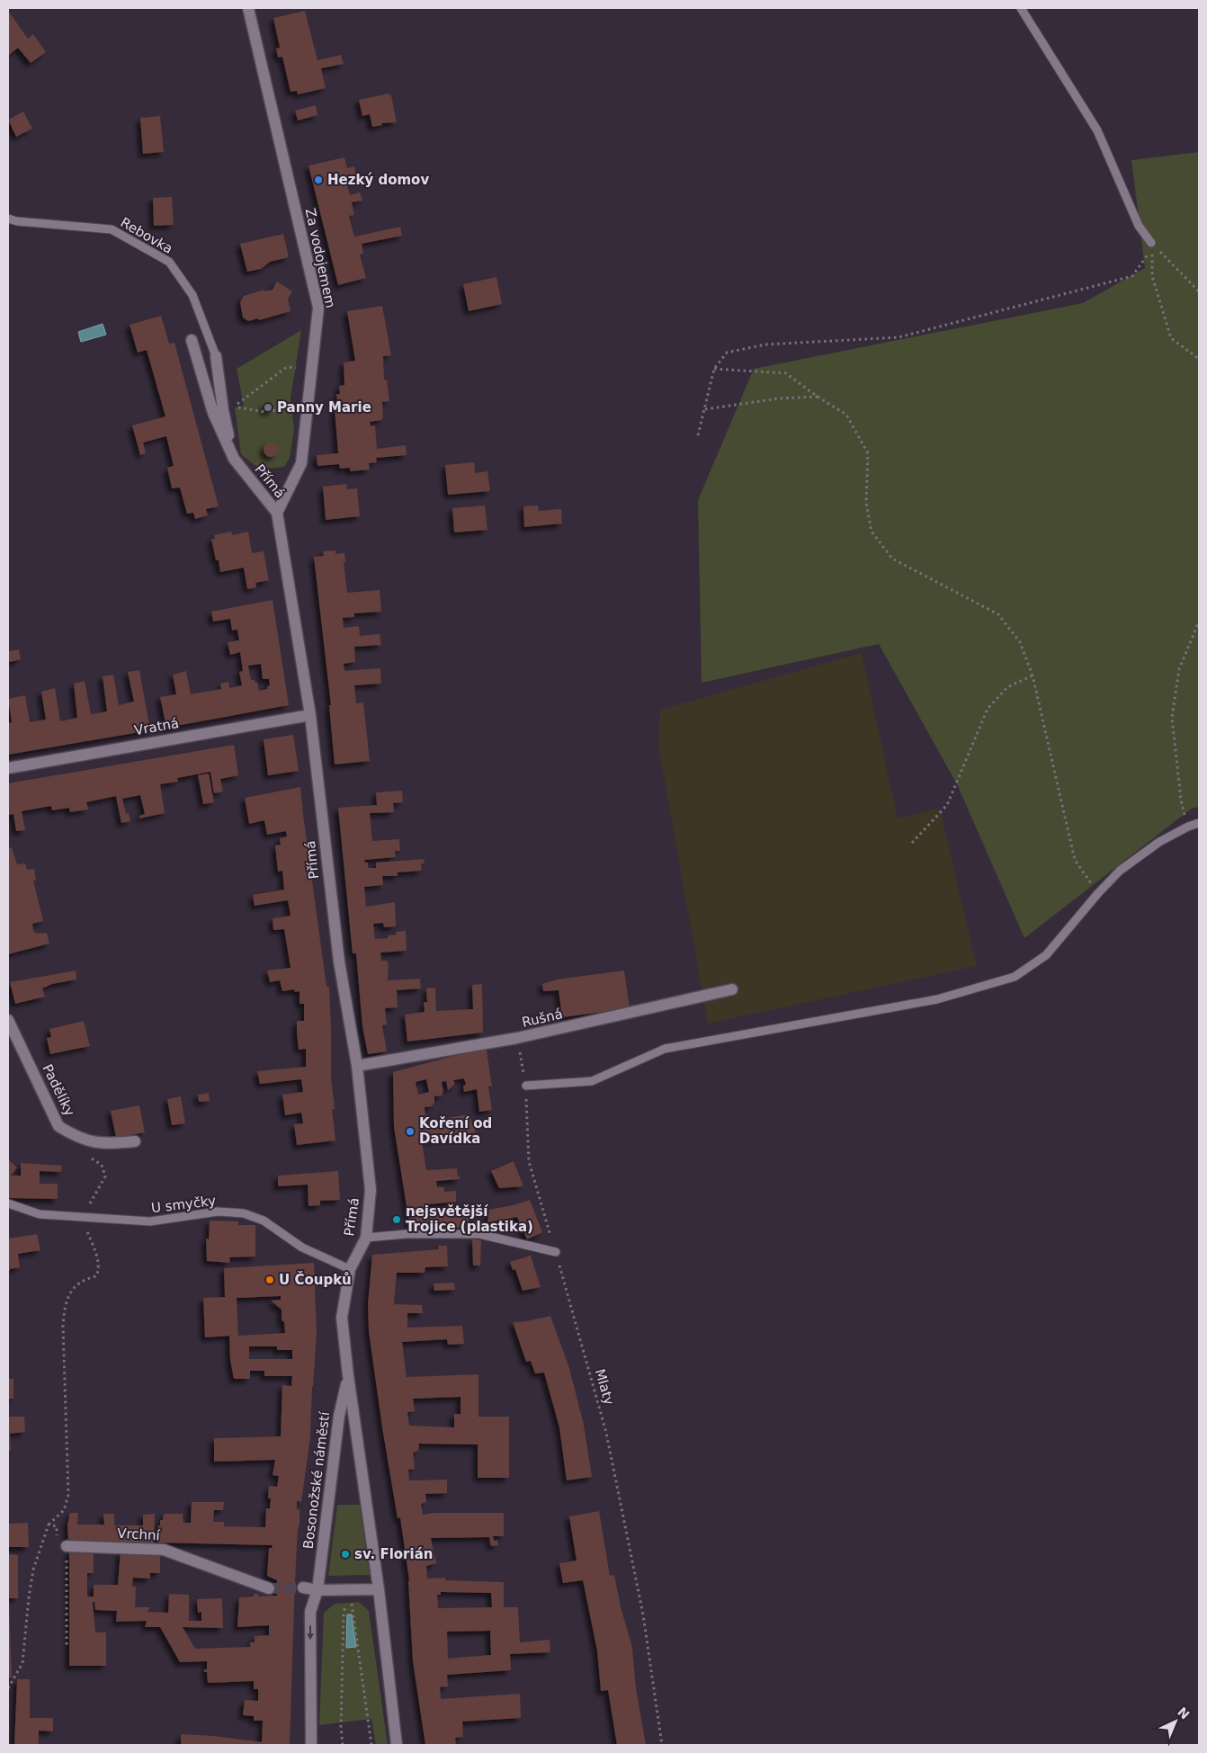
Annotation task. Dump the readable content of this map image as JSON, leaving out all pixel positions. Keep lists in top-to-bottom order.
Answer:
{
  "streets": {
    "street": [
      "Za vodojemem",
      "Přímá",
      "Vratná",
      "Rušná",
      "Padělíky",
      "Bosonožské náměstí",
      "Vrchní"
    ],
    "lane": ["Rebovka", "U smyčky"],
    "path": ["Mlaty"]
  },
  "crossings": [
    ["Rebovka", "Přímá"],
    ["Za vodojemem", "Přímá"],
    ["Přímá", "Vratná"],
    ["Přímá", "Rušná"],
    ["Přímá", "U smyčky"],
    ["Přímá", "Bosonožské náměstí"],
    ["Rušná", "Mlaty"],
    ["U smyčky", "Bosonožské náměstí"]
  ],
  "places": [
    "Hezký domov",
    "Panny Marie",
    "Koření od Davídka",
    "nejsvětější Trojice (plastika)",
    "U Čoupků",
    "sv. Florián"
  ],
  "north": "top right"
}
